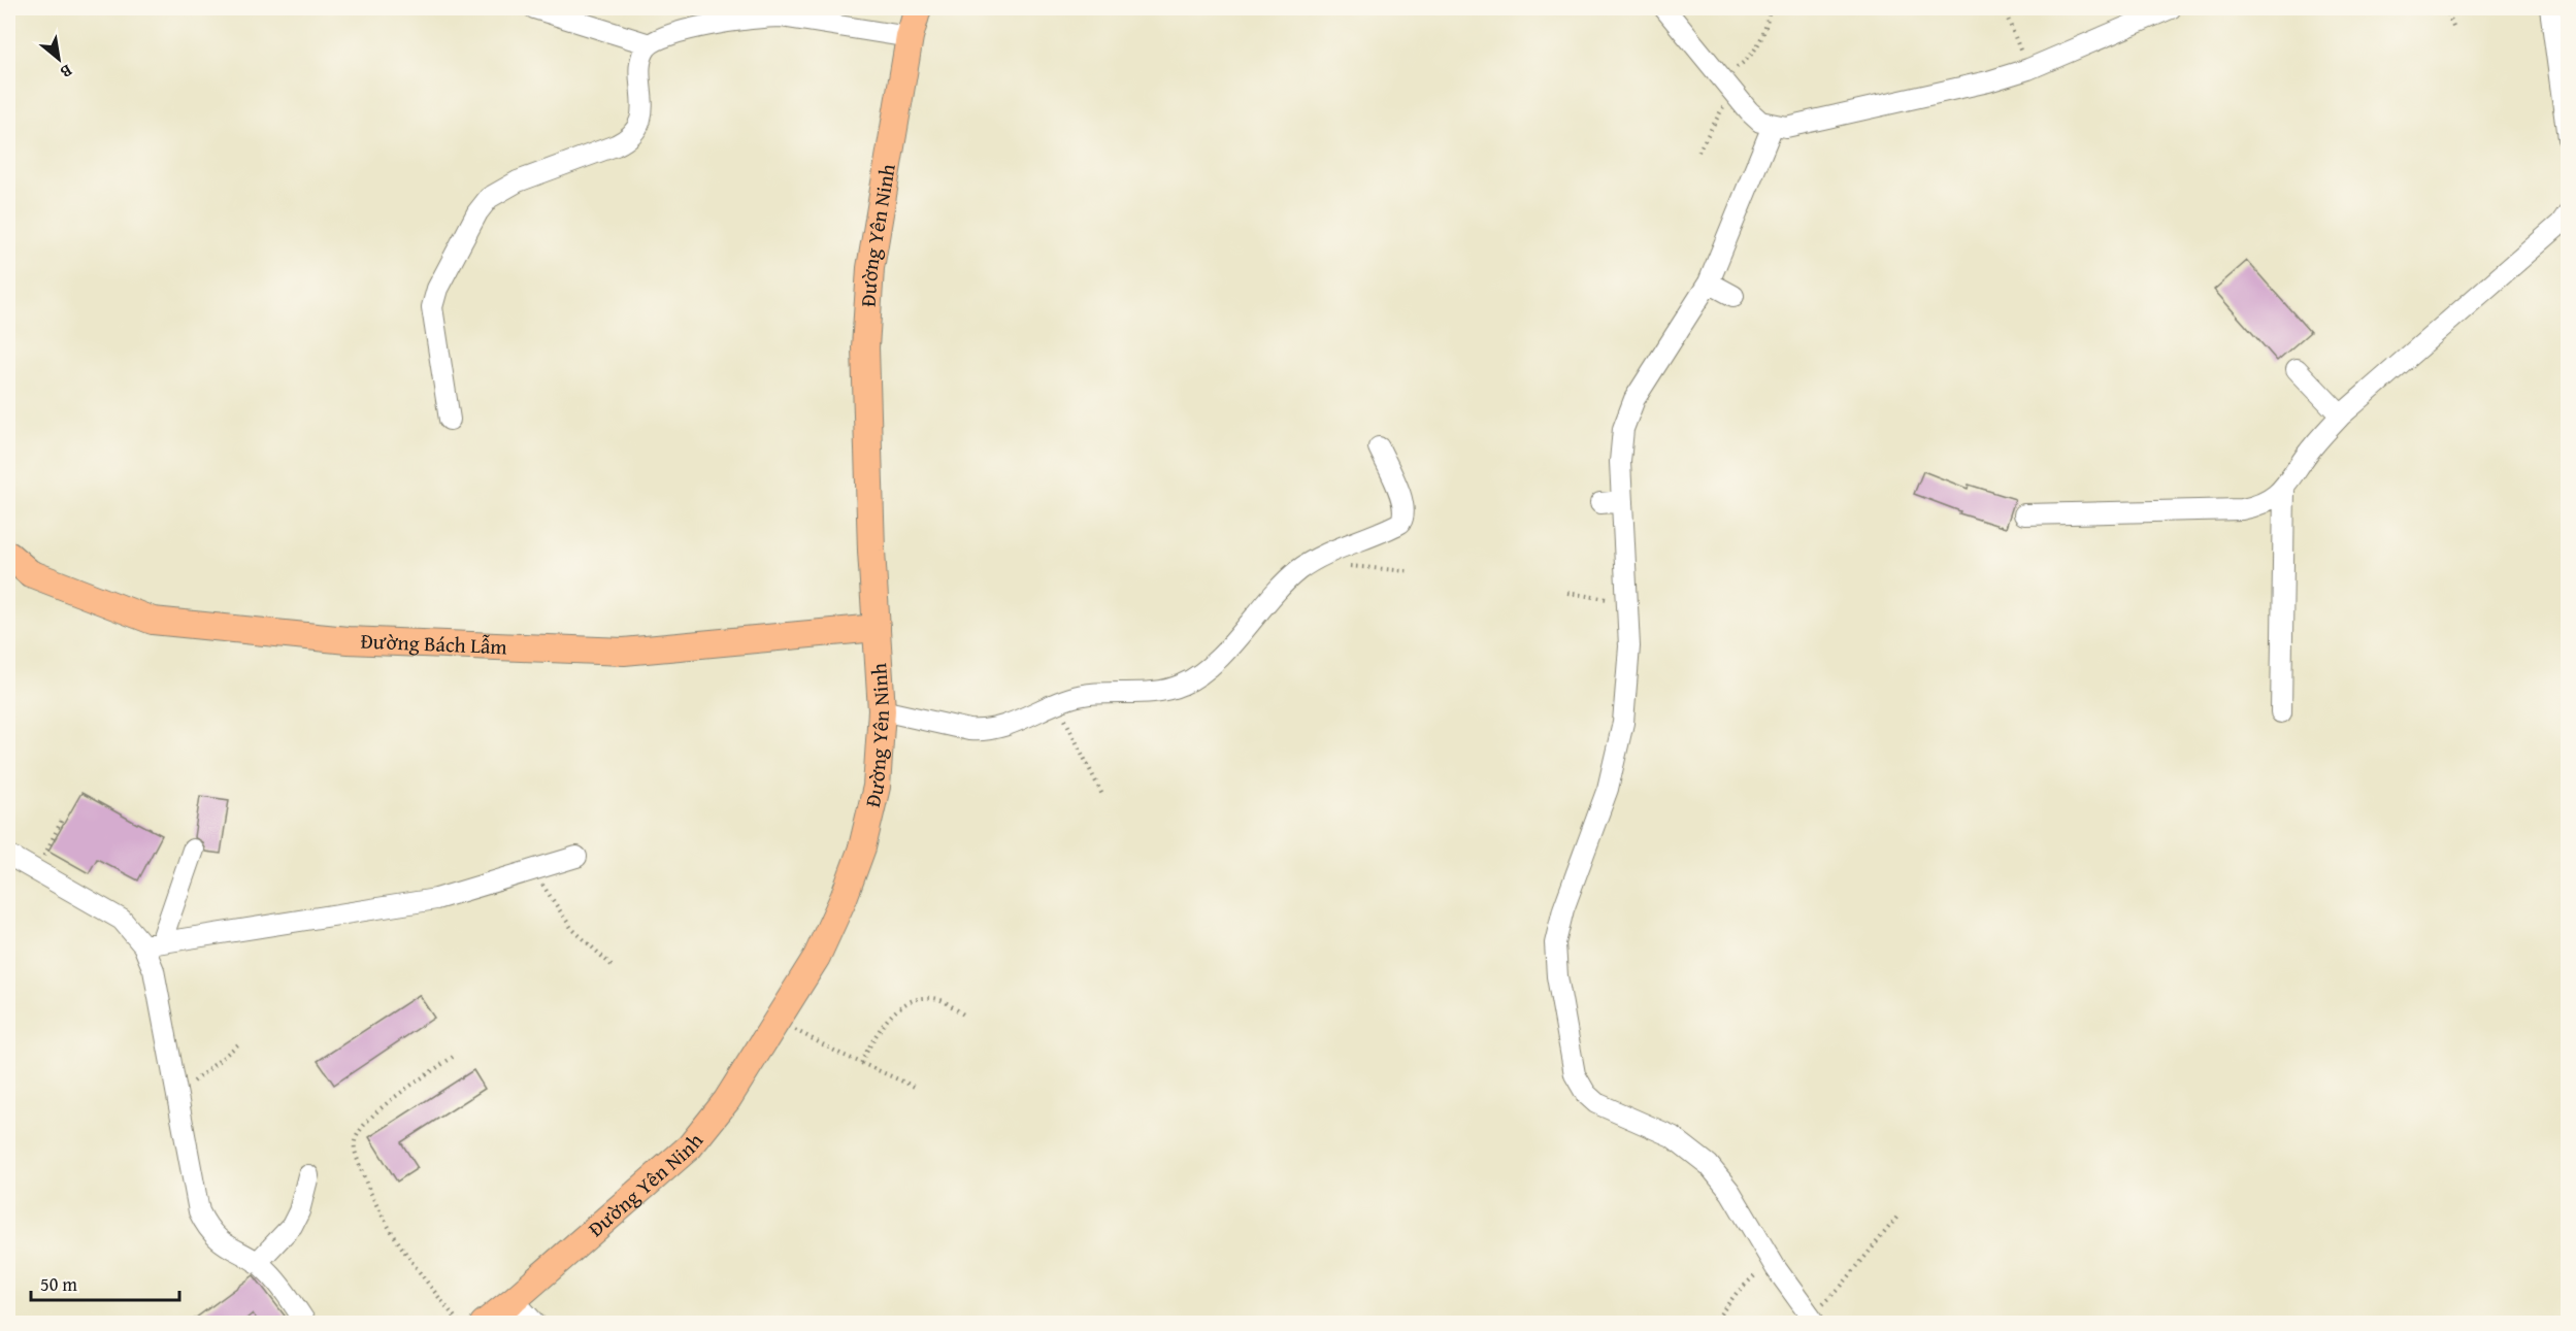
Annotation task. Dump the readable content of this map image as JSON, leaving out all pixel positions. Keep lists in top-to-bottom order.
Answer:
{
  "streets": {
    "main road": ["Đường Yên Ninh", "Đường Bách Lẫm"]
  },
  "crossings": [
    ["Đường Yên Ninh", "Đường Bách Lẫm"]
  ],
  "scale_bar": "50 m",
  "north": "bottom right"
}
